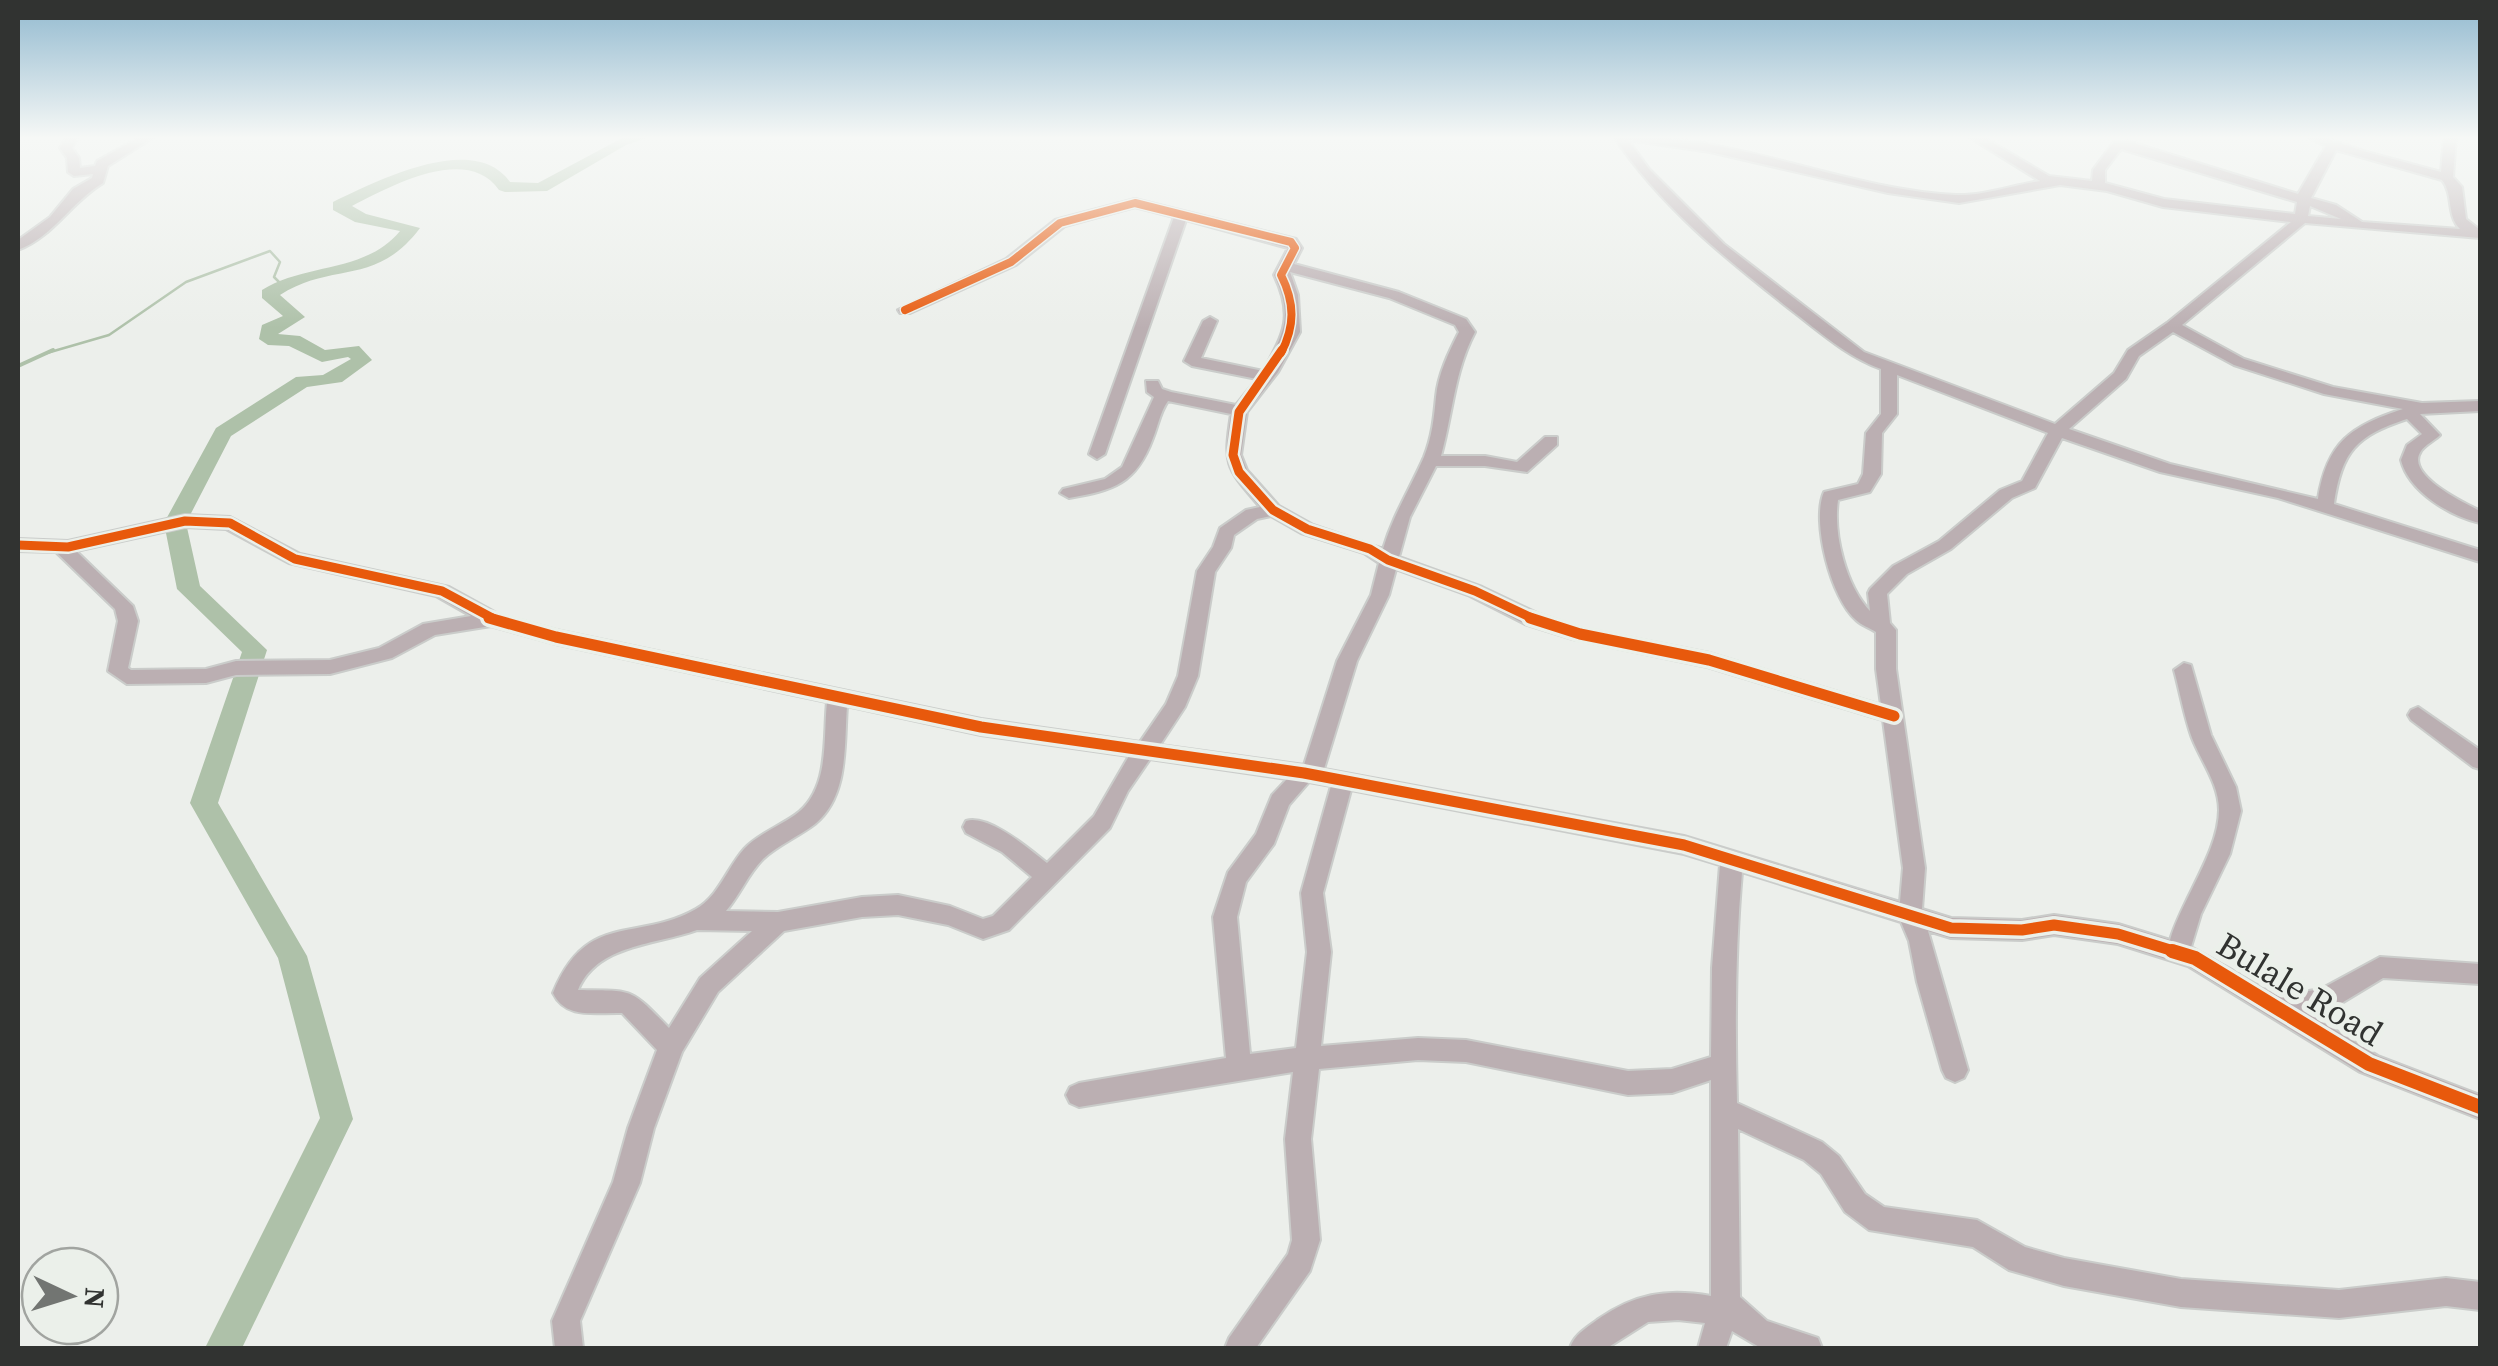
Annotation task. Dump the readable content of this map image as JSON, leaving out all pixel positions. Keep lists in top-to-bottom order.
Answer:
{
  "streets": {
    "street": ["Bulale Road"]
  },
  "north": "right"
}
